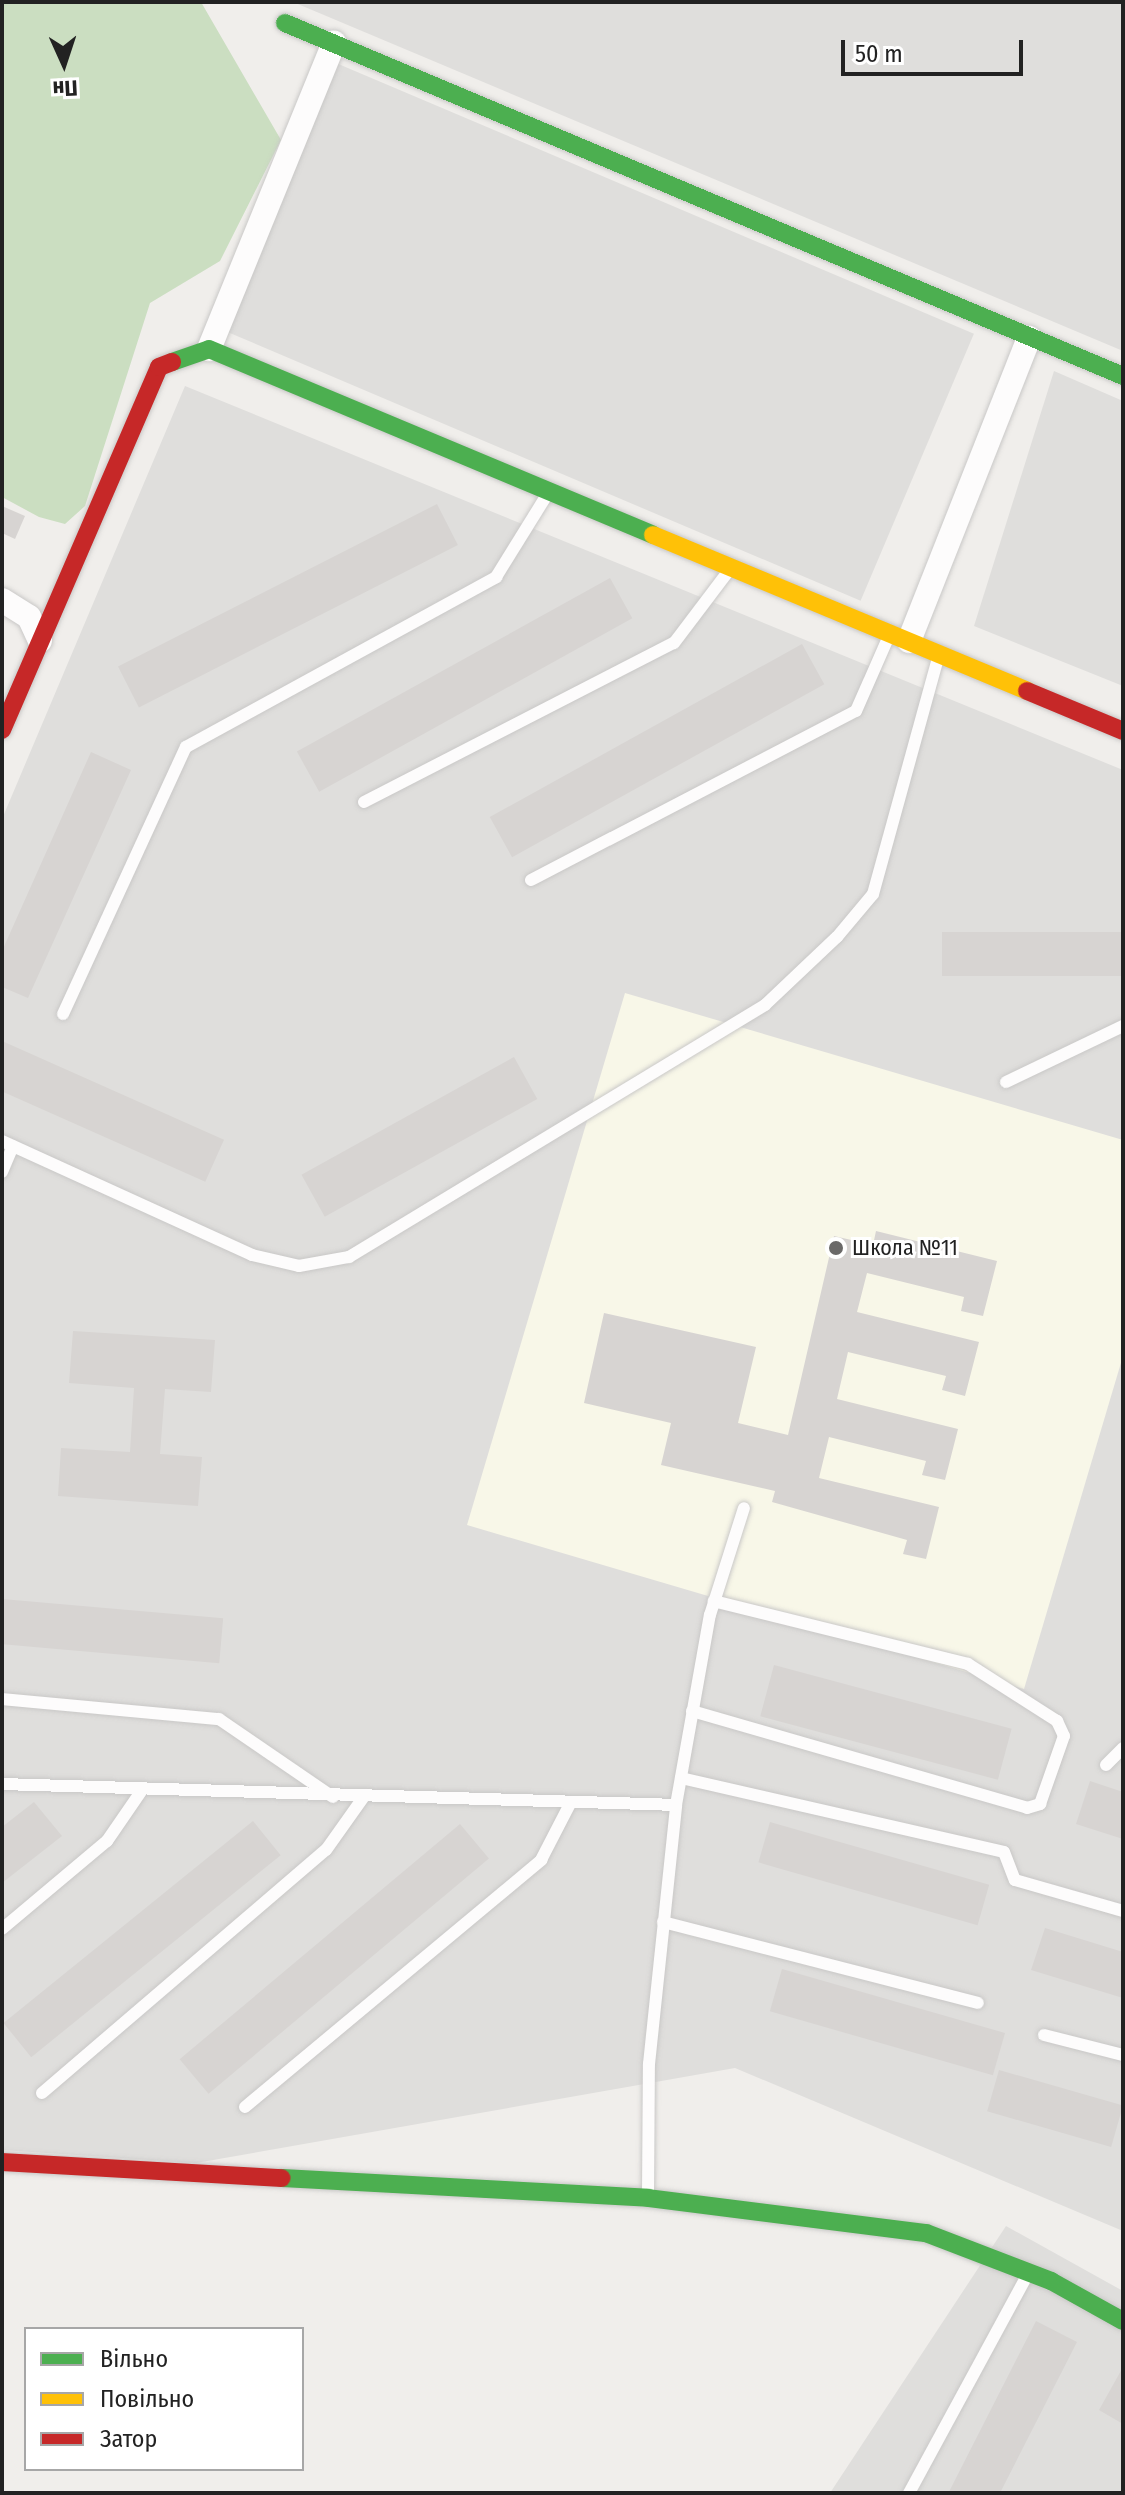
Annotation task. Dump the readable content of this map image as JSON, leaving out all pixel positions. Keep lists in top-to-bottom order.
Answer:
{
  "places": ["Школа №11"],
  "legend": ["Вільно", "Повільно", "Затор"],
  "scale_bar": "50 m",
  "north": "bottom"
}
